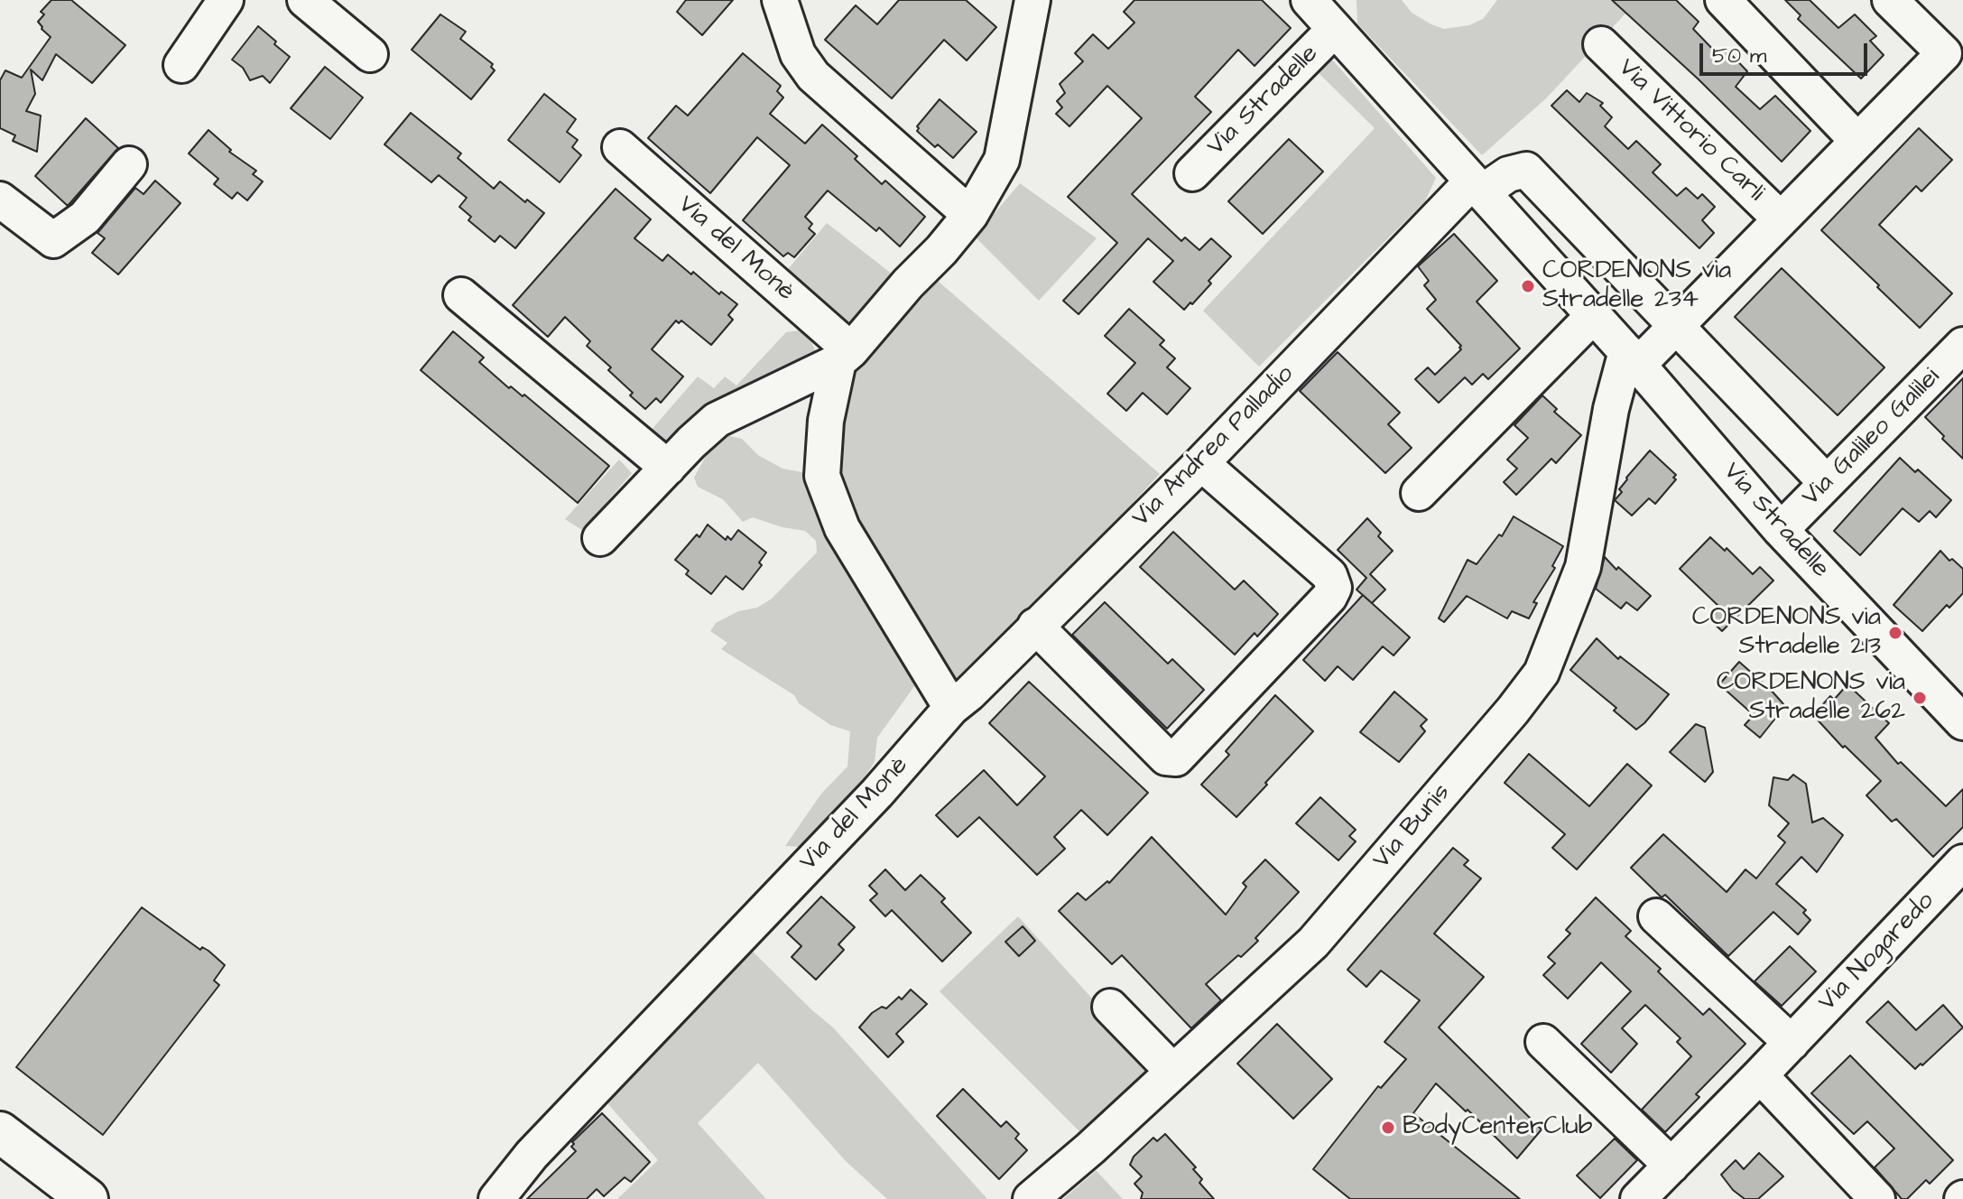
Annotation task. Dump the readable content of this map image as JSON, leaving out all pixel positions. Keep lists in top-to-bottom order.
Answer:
{
  "streets": {
    "street": [
      "Via Stradelle",
      "Via Vittorio Carli",
      "Via del Monè",
      "Via Galileo Galilei",
      "Via Andrea Palladio",
      "Via Bunis",
      "Via Nogaredo"
    ]
  },
  "crossings": [
    ["Via Stradelle", "Via Vittorio Carli"],
    ["Via Stradelle", "Via Galileo Galilei"],
    ["Via Stradelle", "Via Andrea Palladio"],
    ["Via Stradelle", "Via Bunis"],
    ["Via Vittorio Carli", "Via Andrea Palladio"],
    ["Via Vittorio Carli", "Via Bunis"],
    ["Via del Monè", "Via Andrea Palladio"]
  ],
  "places": [
    "CORDENONS via Stradelle 234",
    "CORDENONS via Stradelle 213",
    "CORDENONS via Stradelle 262",
    "BodyCenterClub"
  ],
  "scale_bar": "50 m"
}
